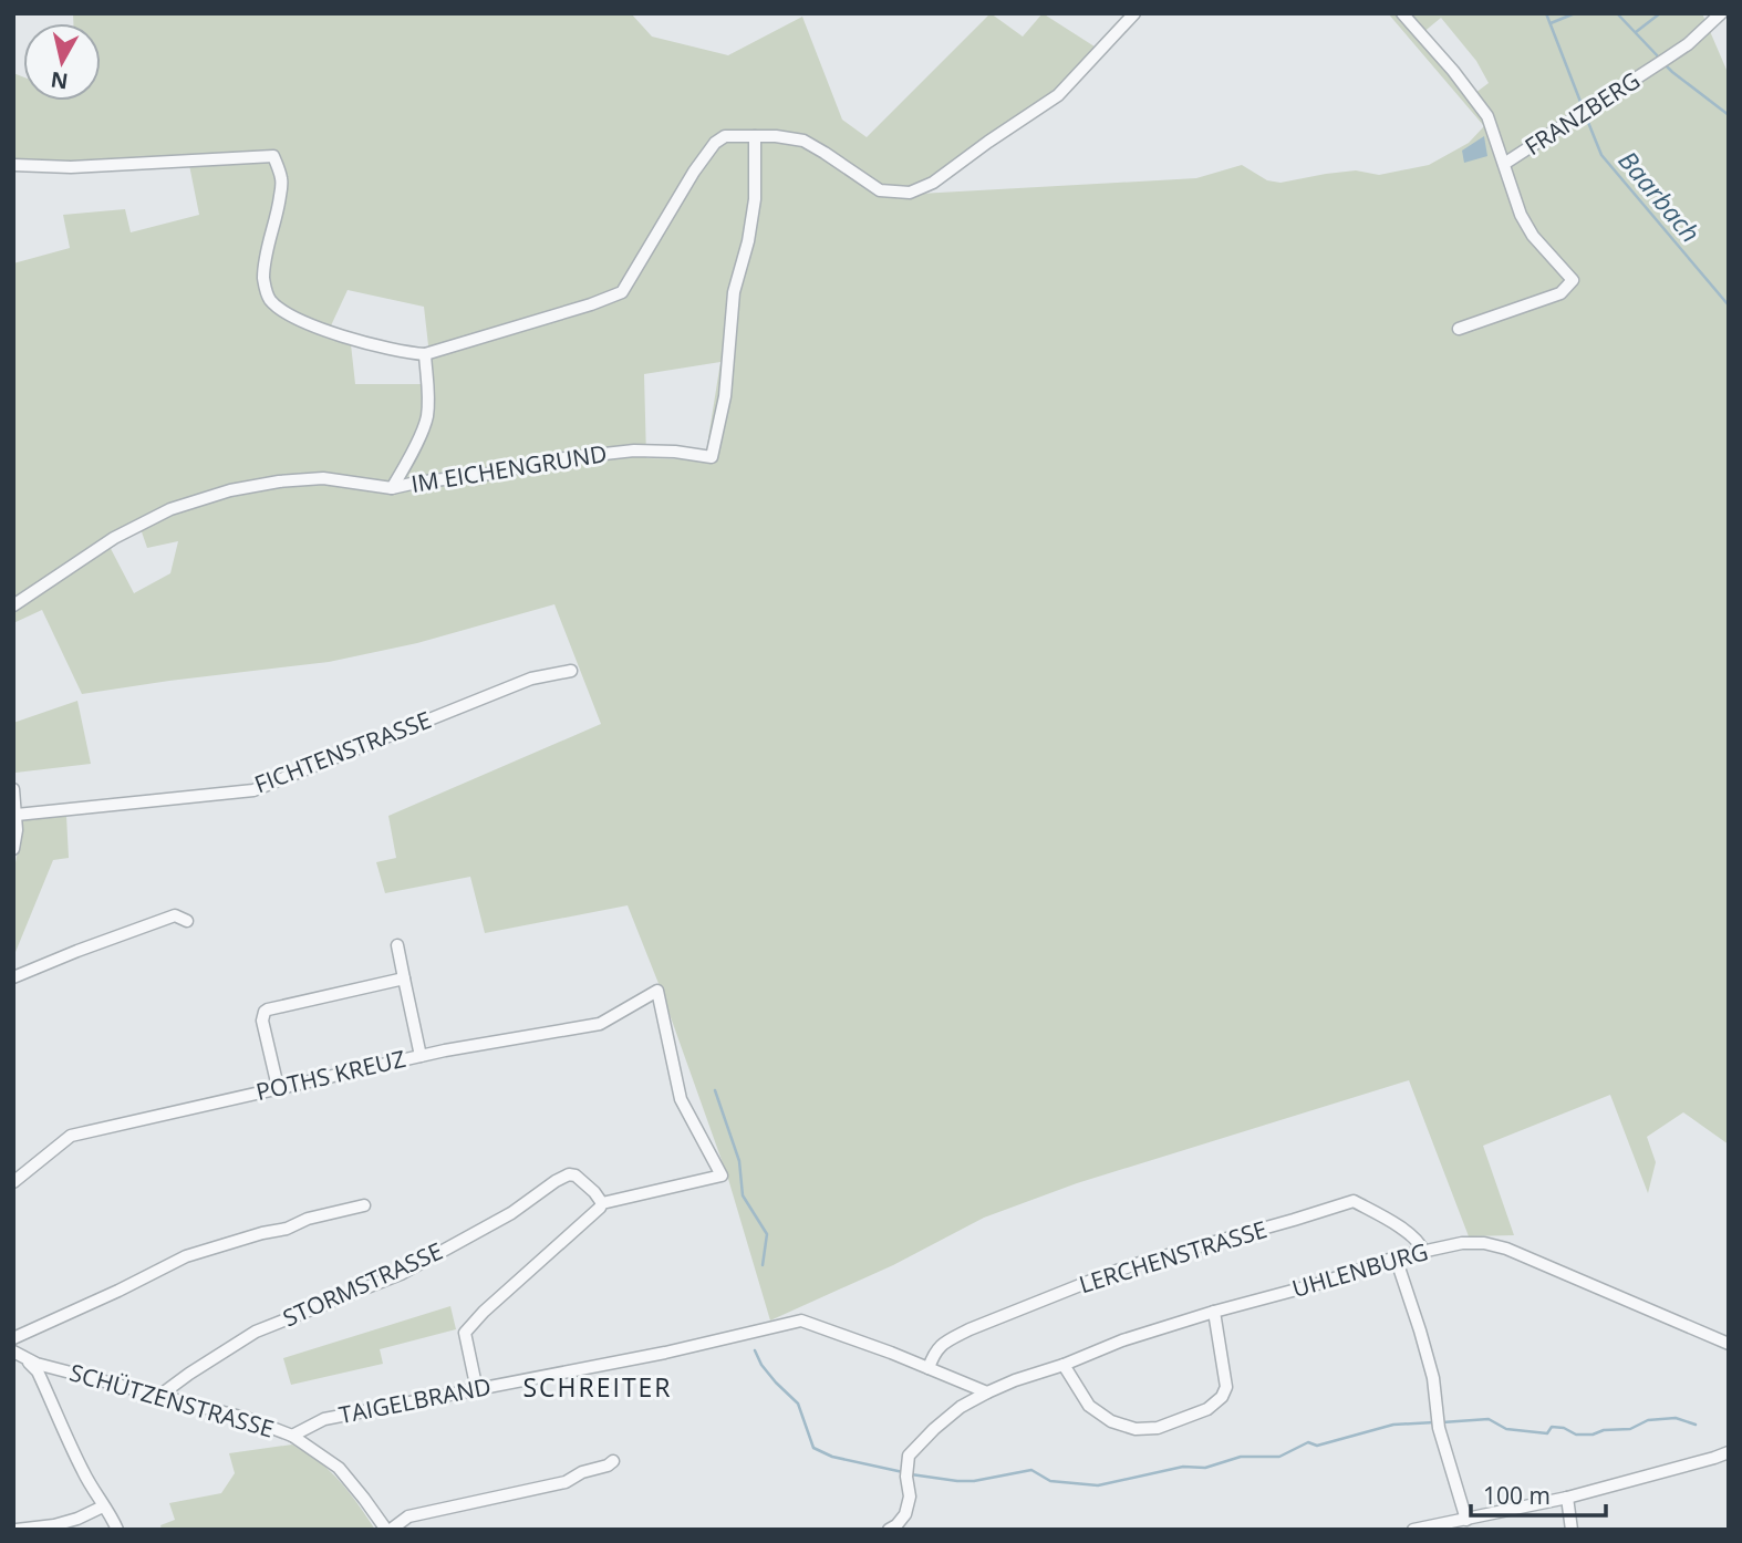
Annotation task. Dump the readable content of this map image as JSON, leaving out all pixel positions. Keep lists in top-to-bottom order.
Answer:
{
  "streets": {
    "street": [
      "FRANZBERG",
      "IM EICHENGRUND",
      "FICHTENSTRASSE",
      "POTHS KREUZ",
      "LERCHENSTRASSE",
      "UHLENBURG",
      "STORMSTRASSE",
      "SCHÜTZENSTRASSE",
      "TAIGELBRAND"
    ]
  },
  "crossings": [
    ["POTHS KREUZ", "STORMSTRASSE"],
    ["LERCHENSTRASSE", "UHLENBURG"],
    ["LERCHENSTRASSE", "TAIGELBRAND"],
    ["UHLENBURG", "TAIGELBRAND"],
    ["STORMSTRASSE", "SCHÜTZENSTRASSE"],
    ["SCHÜTZENSTRASSE", "TAIGELBRAND"]
  ],
  "districts": ["SCHREITER"],
  "water": ["Baarbach"],
  "scale_bar": "100 m",
  "north": "bottom"
}
